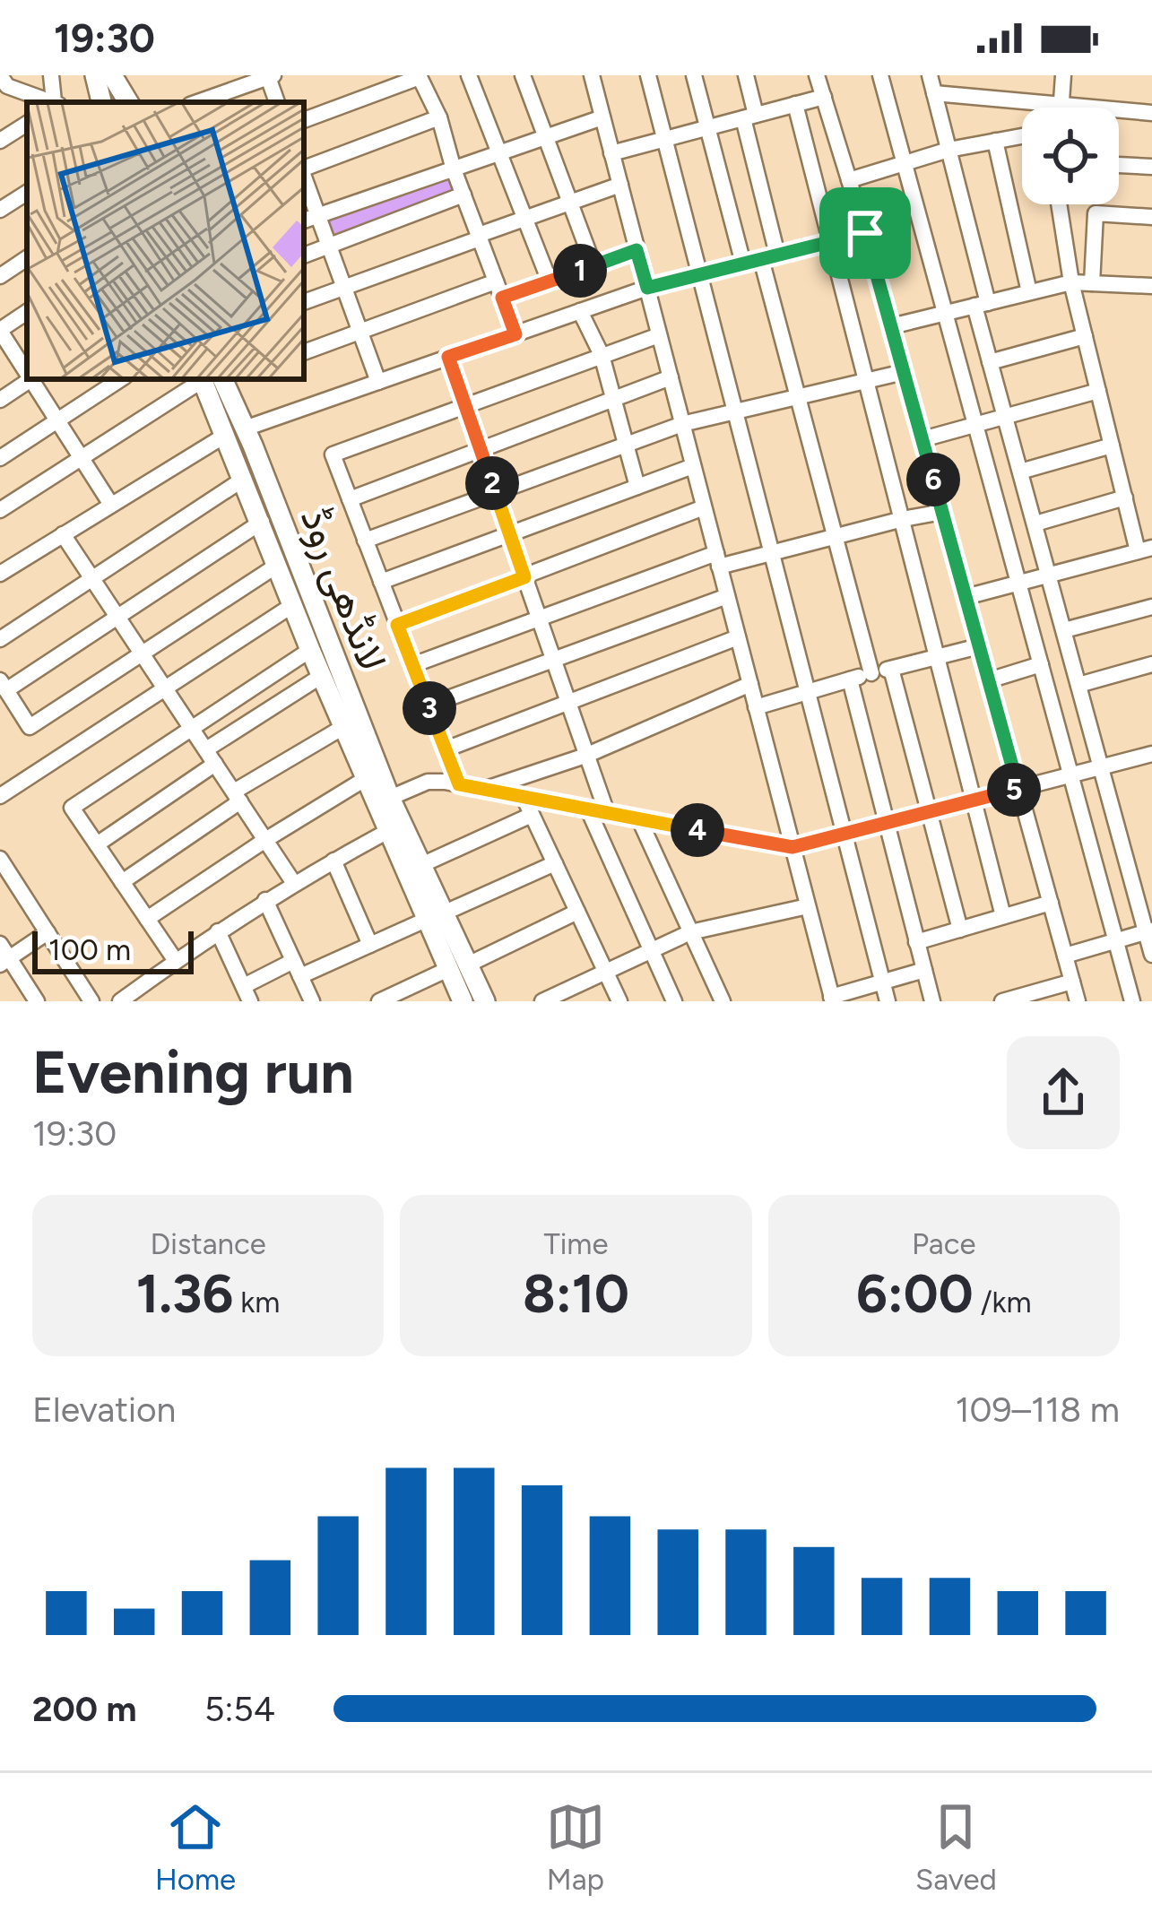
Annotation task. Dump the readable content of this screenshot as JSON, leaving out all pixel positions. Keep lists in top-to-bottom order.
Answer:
{
  "streets": {
    "main road": ["لانڈھی روڈ"]
  },
  "scale_bar": "100 m",
  "page": {
    "status": "19:30",
    "pins": [
      "1",
      "6",
      "2",
      "3",
      "5",
      "4"
    ],
    "scale": "100 m",
    "heading": ["Evening run", "19:30"],
    "stats": [
      ["Distance", "1.36 km"],
      ["Time", "8:10"],
      ["Pace", "6:00 /km"]
    ],
    "chart": ["Elevation", "109–118 m"],
    "list": [
      {
        "name": "200 m",
        "note": "5:54"
      }
    ],
    "tabs": ["Home", "Map", "Saved"]
  }
}
